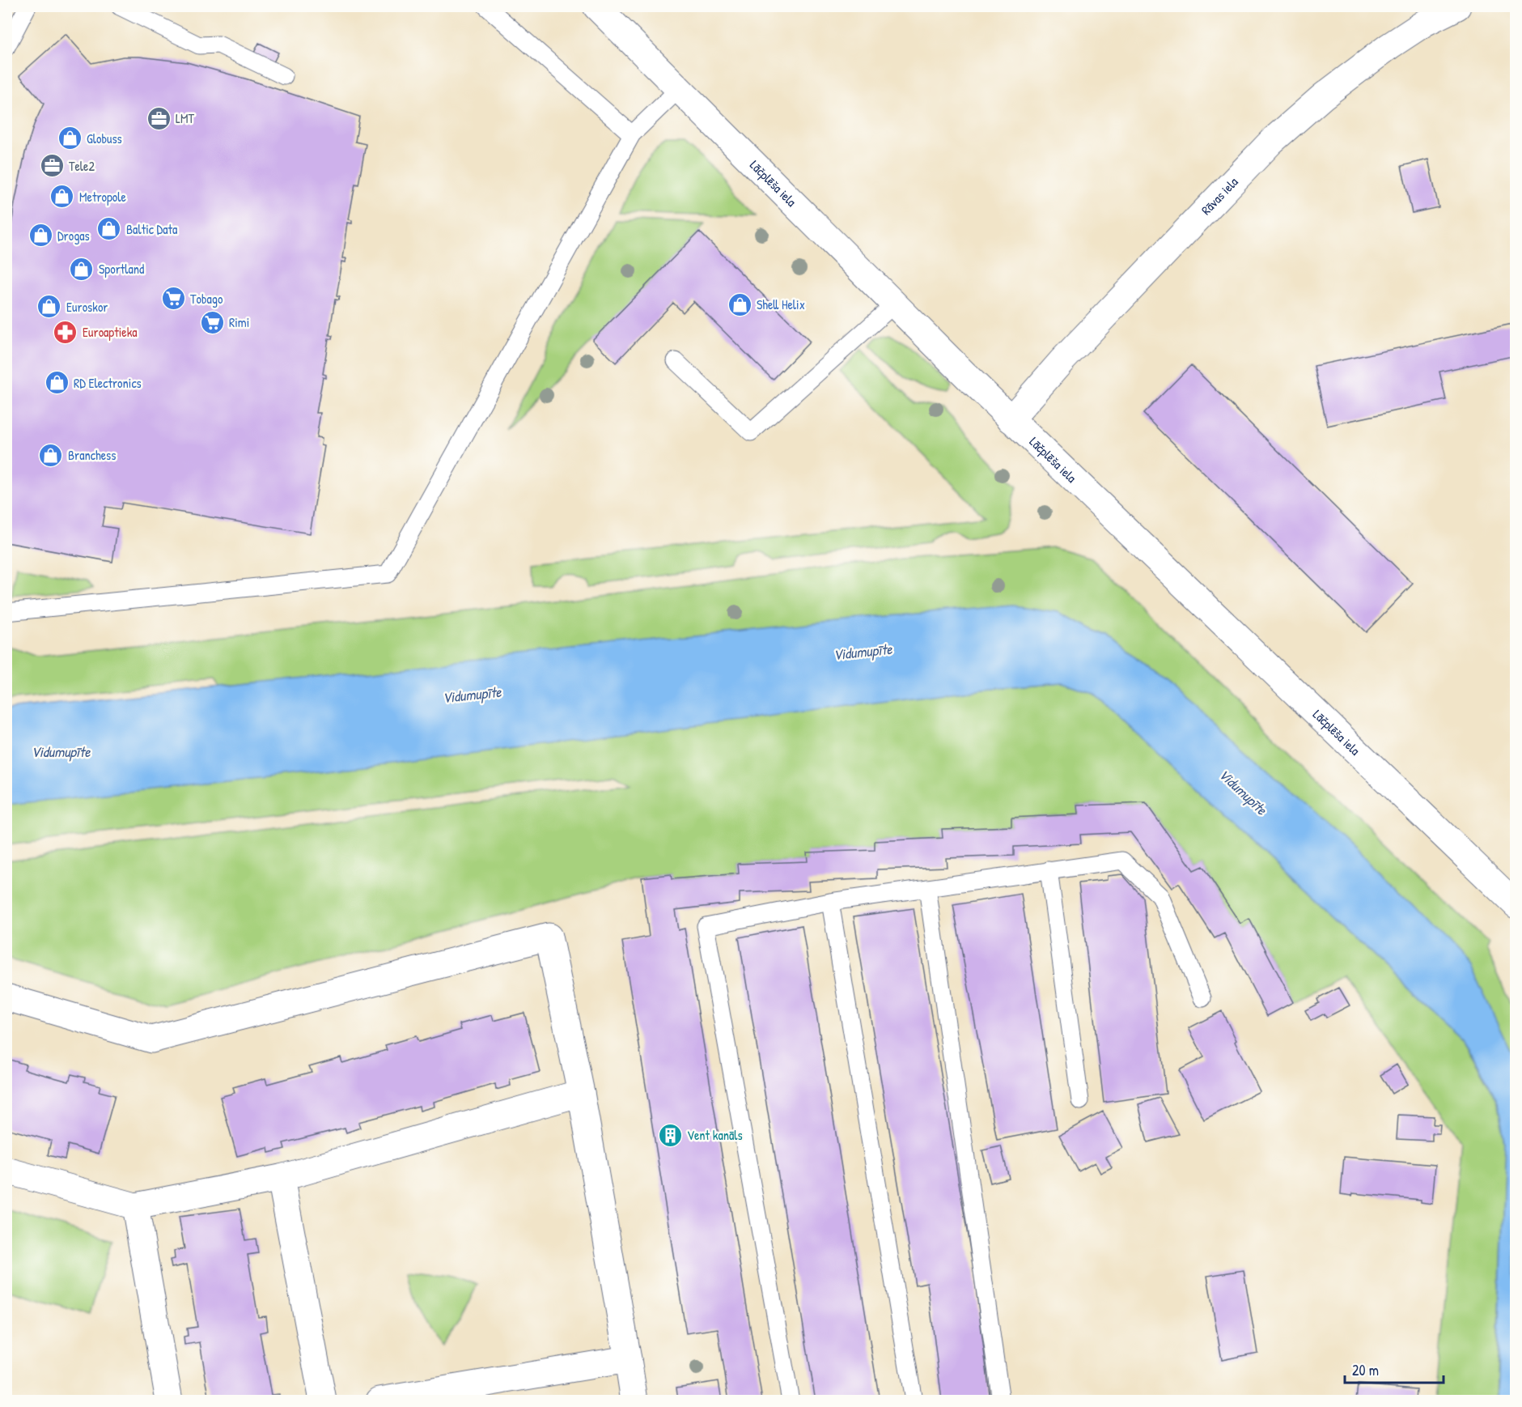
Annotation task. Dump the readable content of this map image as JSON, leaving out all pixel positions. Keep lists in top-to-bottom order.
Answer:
{
  "streets": {
    "street": ["Lāčplēša iela", "Rāvas iela"]
  },
  "crossings": [
    ["Lāčplēša iela", "Rāvas iela"]
  ],
  "water": ["Vidumupīte"],
  "places": {
    "office": ["LMT", "Tele2"],
    "shop": [
      "Globuss",
      "Metropole",
      "Baltic Data",
      "Drogas",
      "Sportland",
      "Shell Helix",
      "Euroskor",
      "RD Electronics",
      "Branchess"
    ],
    "supermarket": ["Tobago", "Rimi"],
    "pharmacy": ["Euroaptieka"],
    "building": ["Vent kanāls"]
  },
  "scale_bar": "20 m"
}
